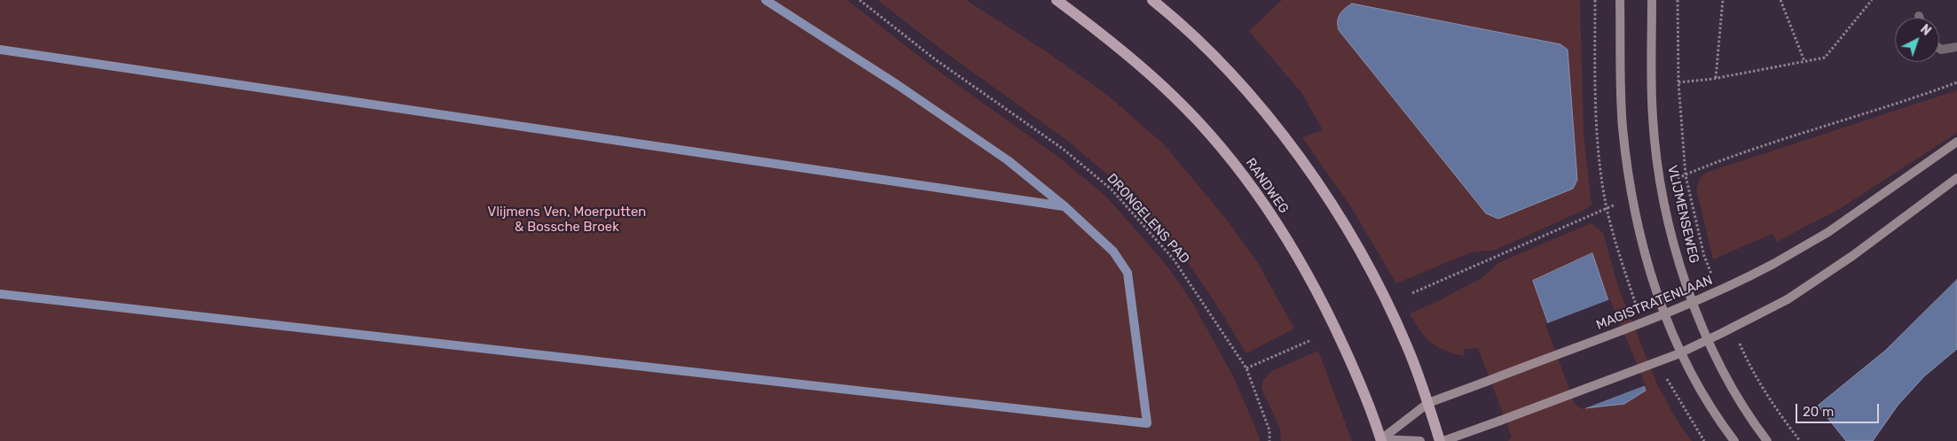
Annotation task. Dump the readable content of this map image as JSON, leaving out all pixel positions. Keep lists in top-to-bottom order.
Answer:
{
  "streets": {
    "main road": ["RANDWEG", "VLIJMENSEWEG", "MAGISTRATENLAAN"],
    "path": ["DRONGELENS PAD"]
  },
  "crossings": [
    ["RANDWEG", "MAGISTRATENLAAN"]
  ],
  "parks": ["Vlijmens Ven, Moerputten & Bossche Broek"],
  "scale_bar": "20 m",
  "north": "top right"
}
